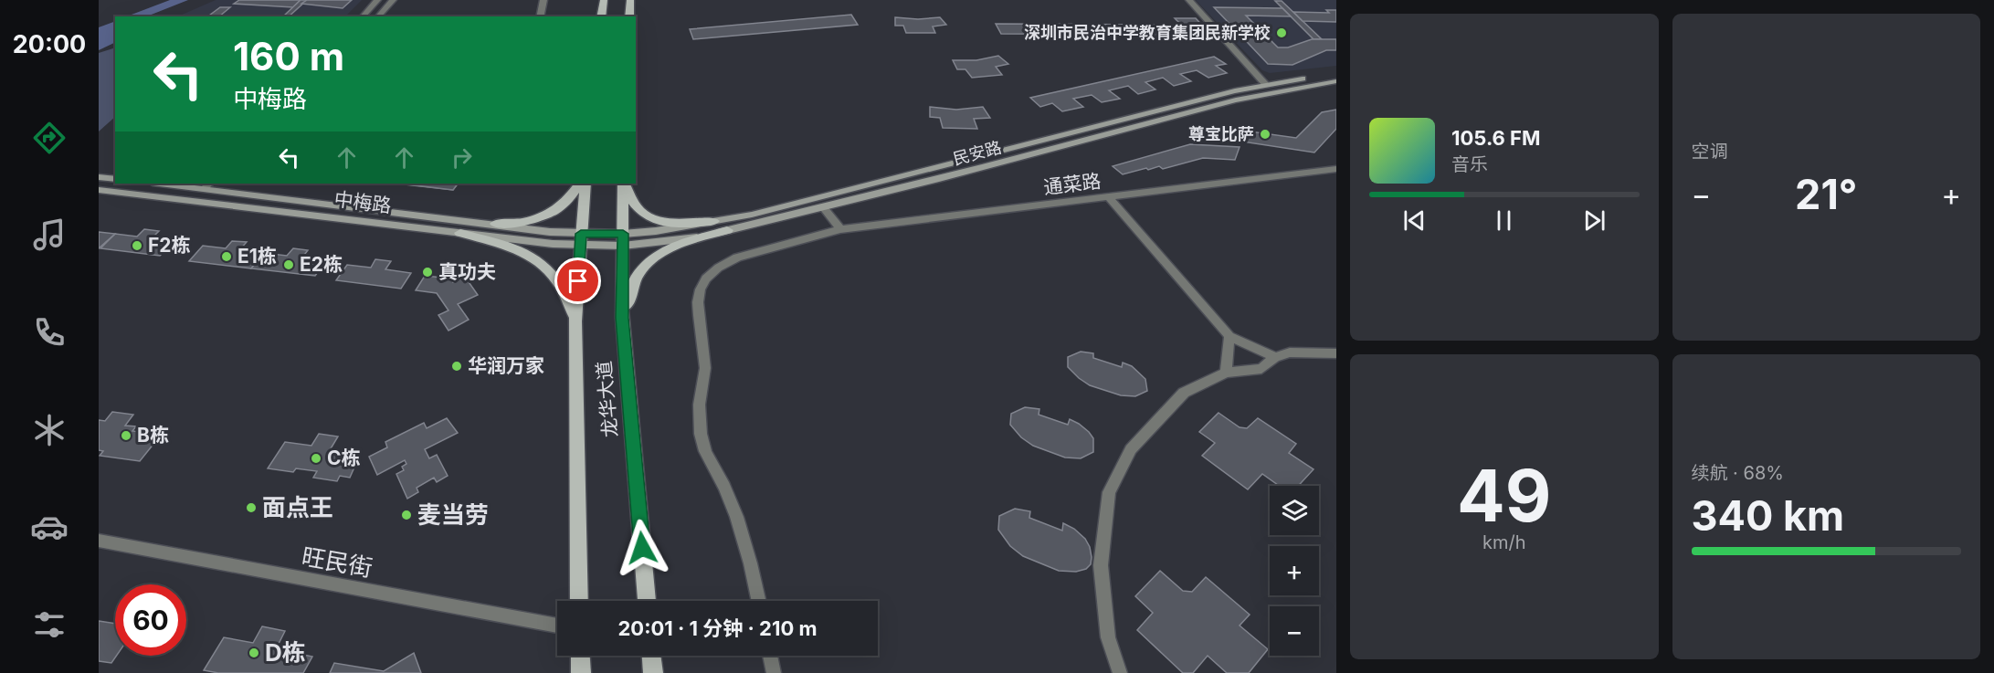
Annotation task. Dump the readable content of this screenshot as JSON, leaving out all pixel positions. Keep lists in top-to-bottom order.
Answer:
{
  "streets": {
    "main road": ["民安路", "中梅路", "龙华大道"],
    "street": ["通菜路", "旺民街"]
  },
  "crossings": [
    ["民安路", "中梅路"],
    ["民安路", "龙华大道"],
    ["中梅路", "龙华大道"]
  ],
  "places": [
    "深圳市民治中学教育集团民新学校",
    "尊宝比萨",
    "F2栋",
    "E1栋",
    "E2栋",
    "真功夫",
    "华润万家",
    "B栋",
    "C栋",
    "面点王",
    "麦当劳",
    "D栋"
  ],
  "page": {
    "tabs": "20:00",
    "tile": [
      "空调",
      ["49", "km/h"],
      ["续航 · 68%", "340 km"]
    ],
    "turn": ["160 m", "中梅路"],
    "song": ["105.6 FM", "音乐"],
    "heat": ["−", "21°", "+"],
    "map_buttons": ["+", "−"],
    "limit": "60",
    "trip": "20:01 · 1 分钟 · 210 m"
  }
}
